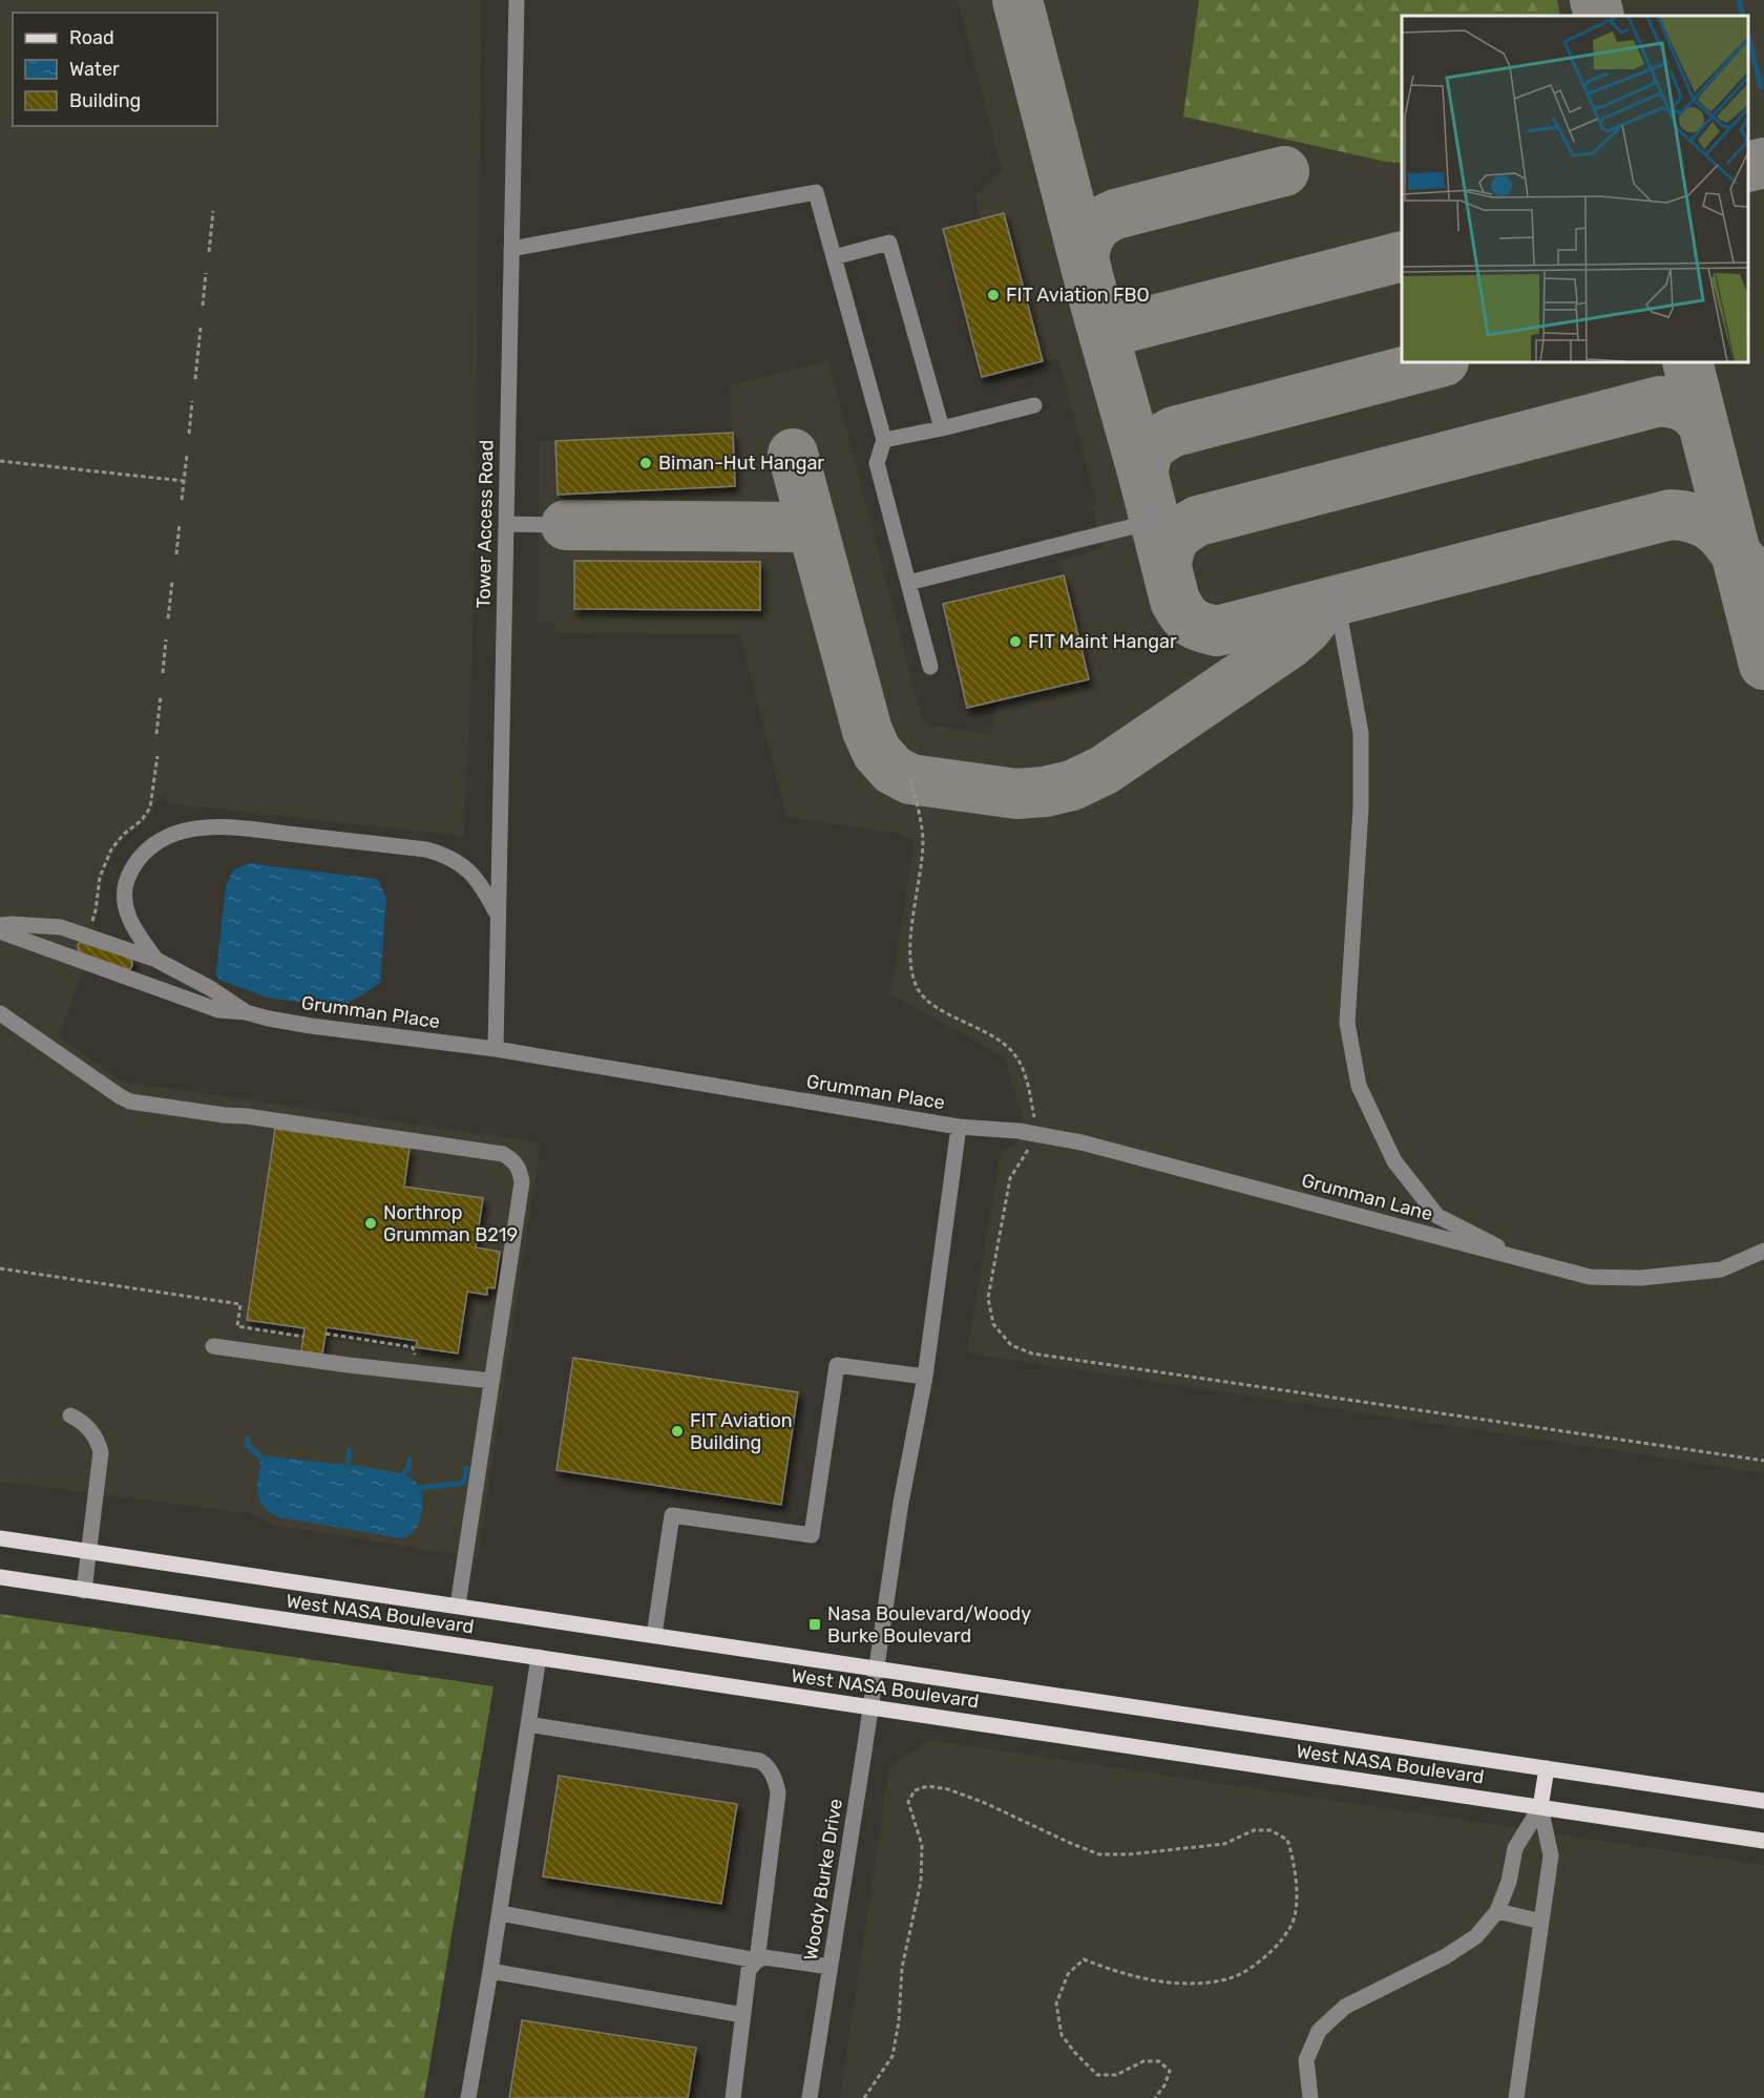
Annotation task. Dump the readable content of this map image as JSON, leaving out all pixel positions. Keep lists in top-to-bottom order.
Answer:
{
  "streets": {
    "main road": ["West NASA Boulevard"],
    "street": [
      "Tower Access Road",
      "Grumman Place",
      "Grumman Lane",
      "Woody Burke Drive"
    ]
  },
  "crossings": [
    ["Tower Access Road", "Grumman Place"],
    ["Grumman Place", "Grumman Lane"],
    ["Grumman Place", "West NASA Boulevard"],
    ["Grumman Place", "Woody Burke Drive"],
    ["West NASA Boulevard", "Woody Burke Drive"]
  ],
  "places": {
    "other": [
      "FIT Aviation FBO",
      "Biman-Hut Hangar",
      "FIT Maint Hangar",
      "Northrop Grumman B219",
      "FIT Aviation Building"
    ],
    "transit": ["Nasa Boulevard/Woody Burke Boulevard"]
  },
  "legend": ["Road", "Water", "Building"]
}
